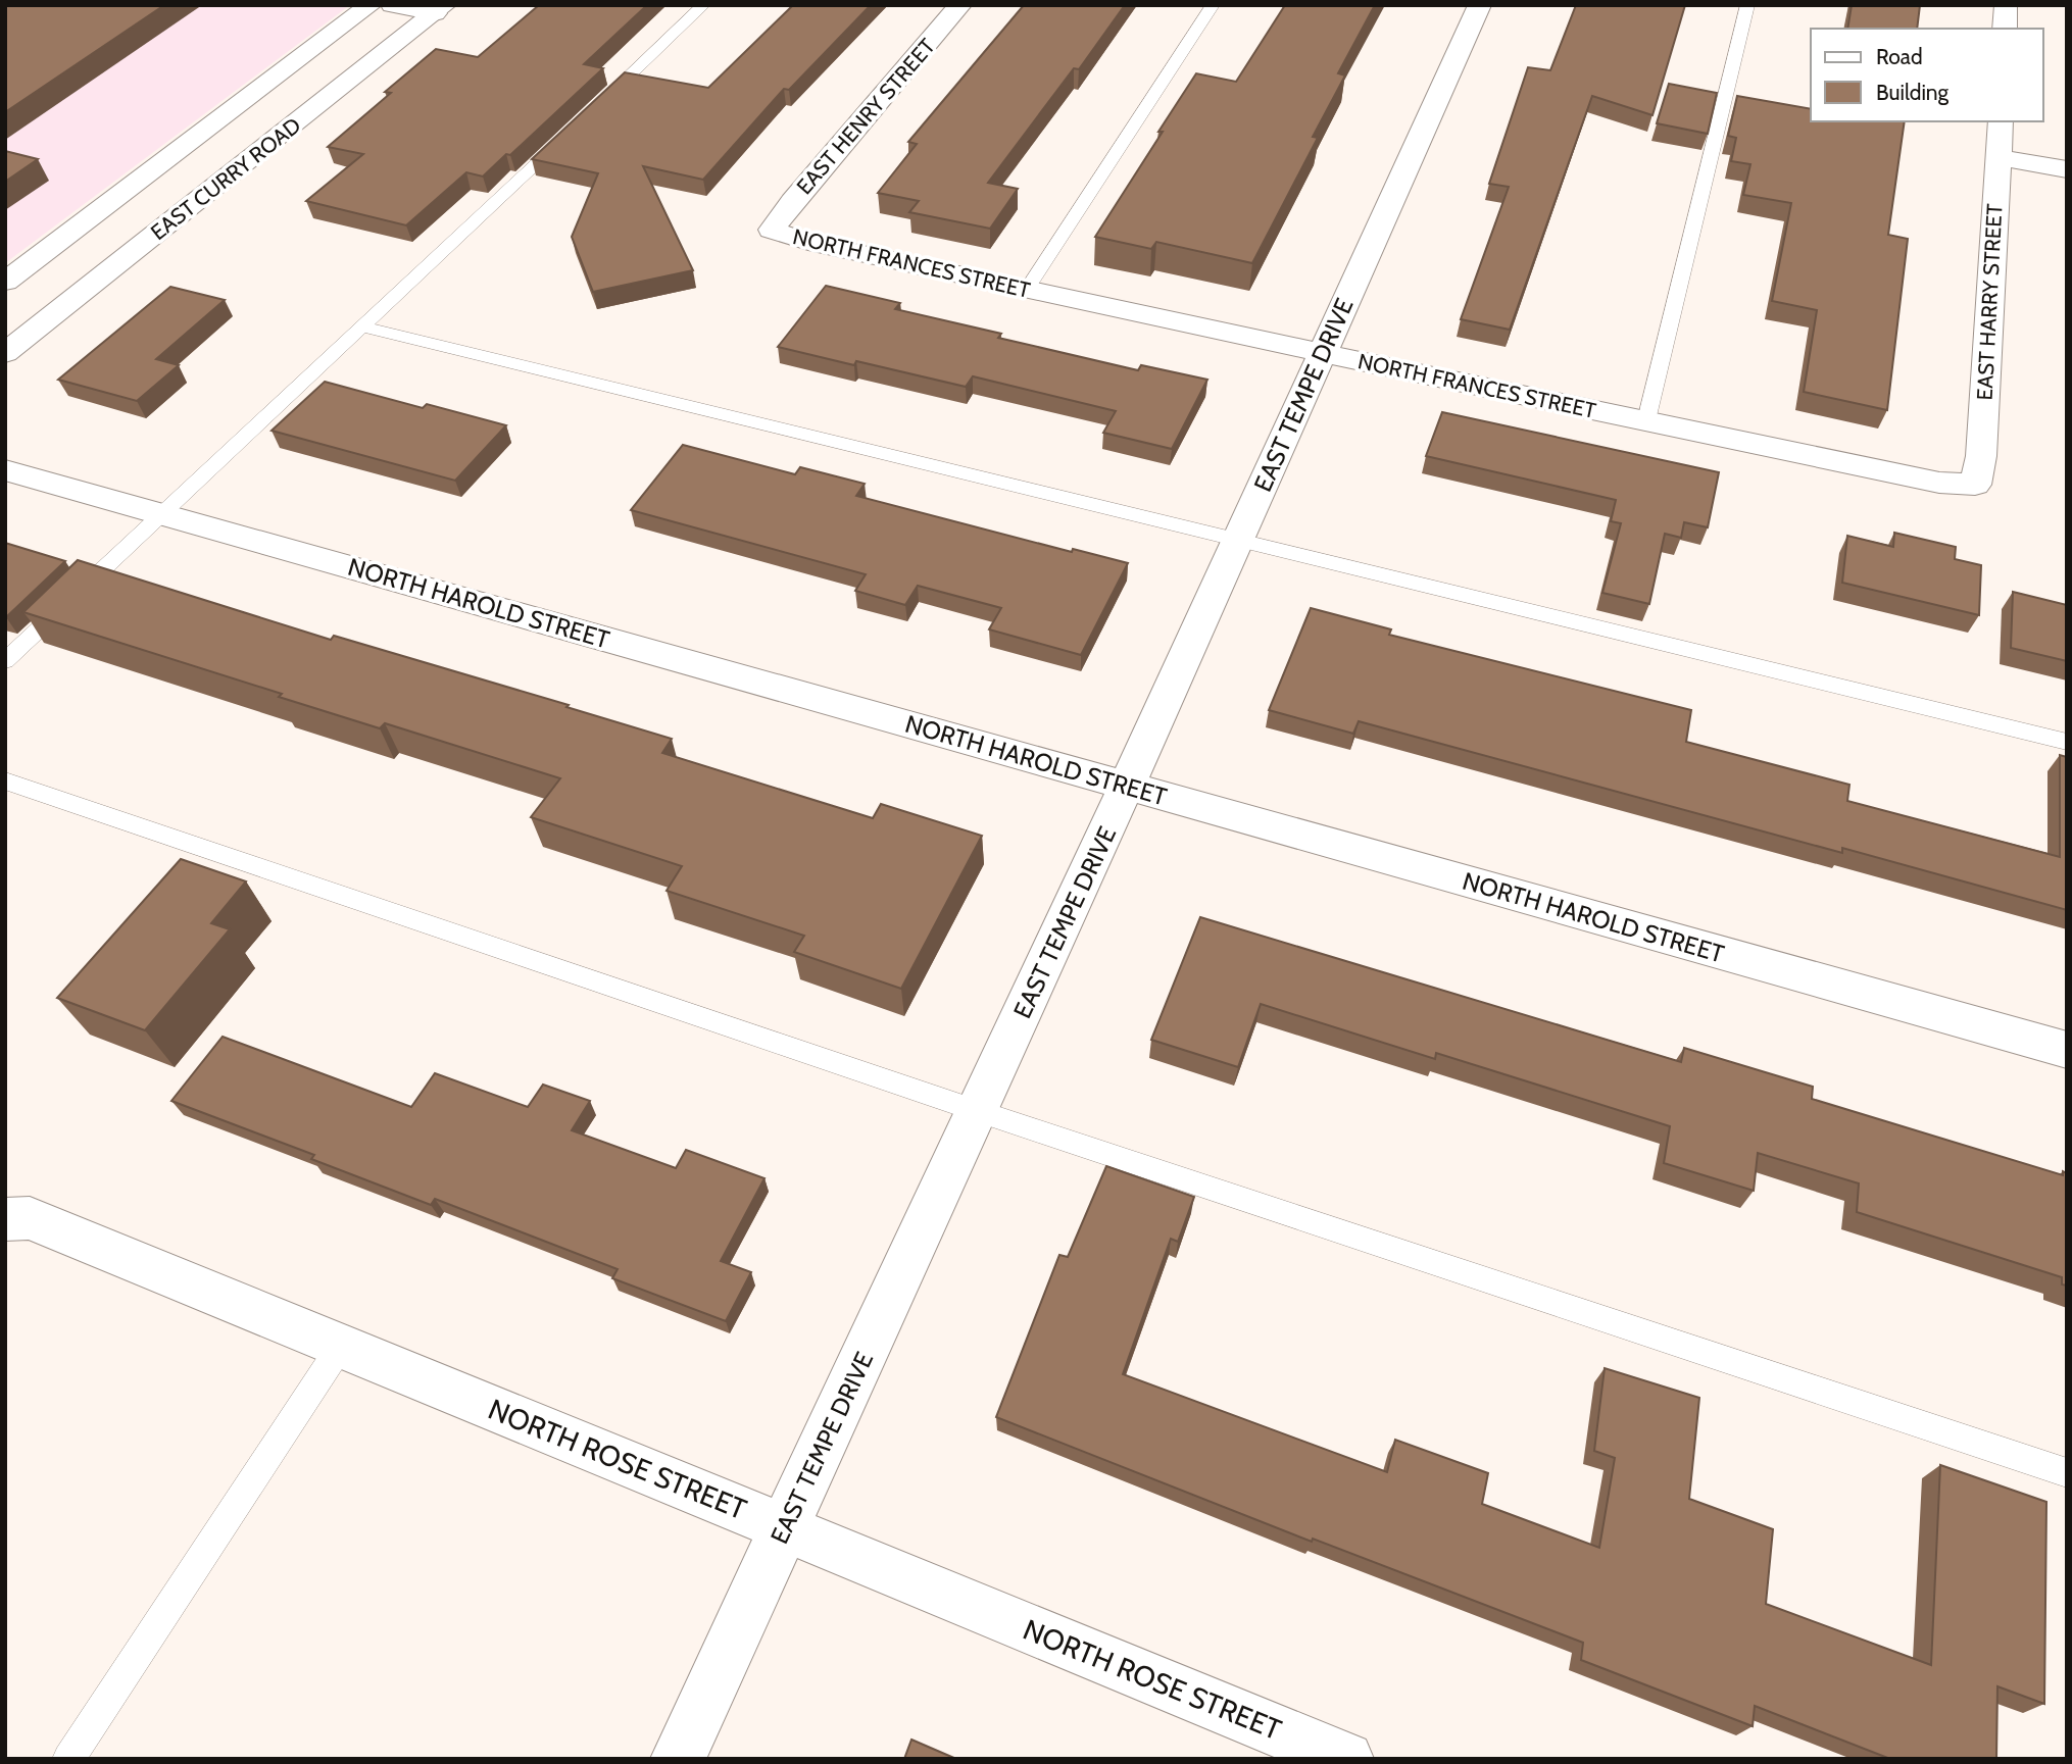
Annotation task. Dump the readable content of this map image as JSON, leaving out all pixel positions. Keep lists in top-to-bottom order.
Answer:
{
  "streets": {
    "street": [
      "EAST HENRY STREET",
      "EAST CURRY ROAD",
      "NORTH FRANCES STREET",
      "EAST HARRY STREET",
      "EAST TEMPE DRIVE",
      "NORTH HAROLD STREET",
      "NORTH ROSE STREET"
    ]
  },
  "crossings": [
    ["EAST HENRY STREET", "NORTH FRANCES STREET"],
    ["NORTH FRANCES STREET", "EAST HARRY STREET"],
    ["NORTH FRANCES STREET", "EAST TEMPE DRIVE"],
    ["EAST TEMPE DRIVE", "NORTH HAROLD STREET"],
    ["EAST TEMPE DRIVE", "NORTH ROSE STREET"]
  ],
  "legend": ["Road", "Building"]
}
